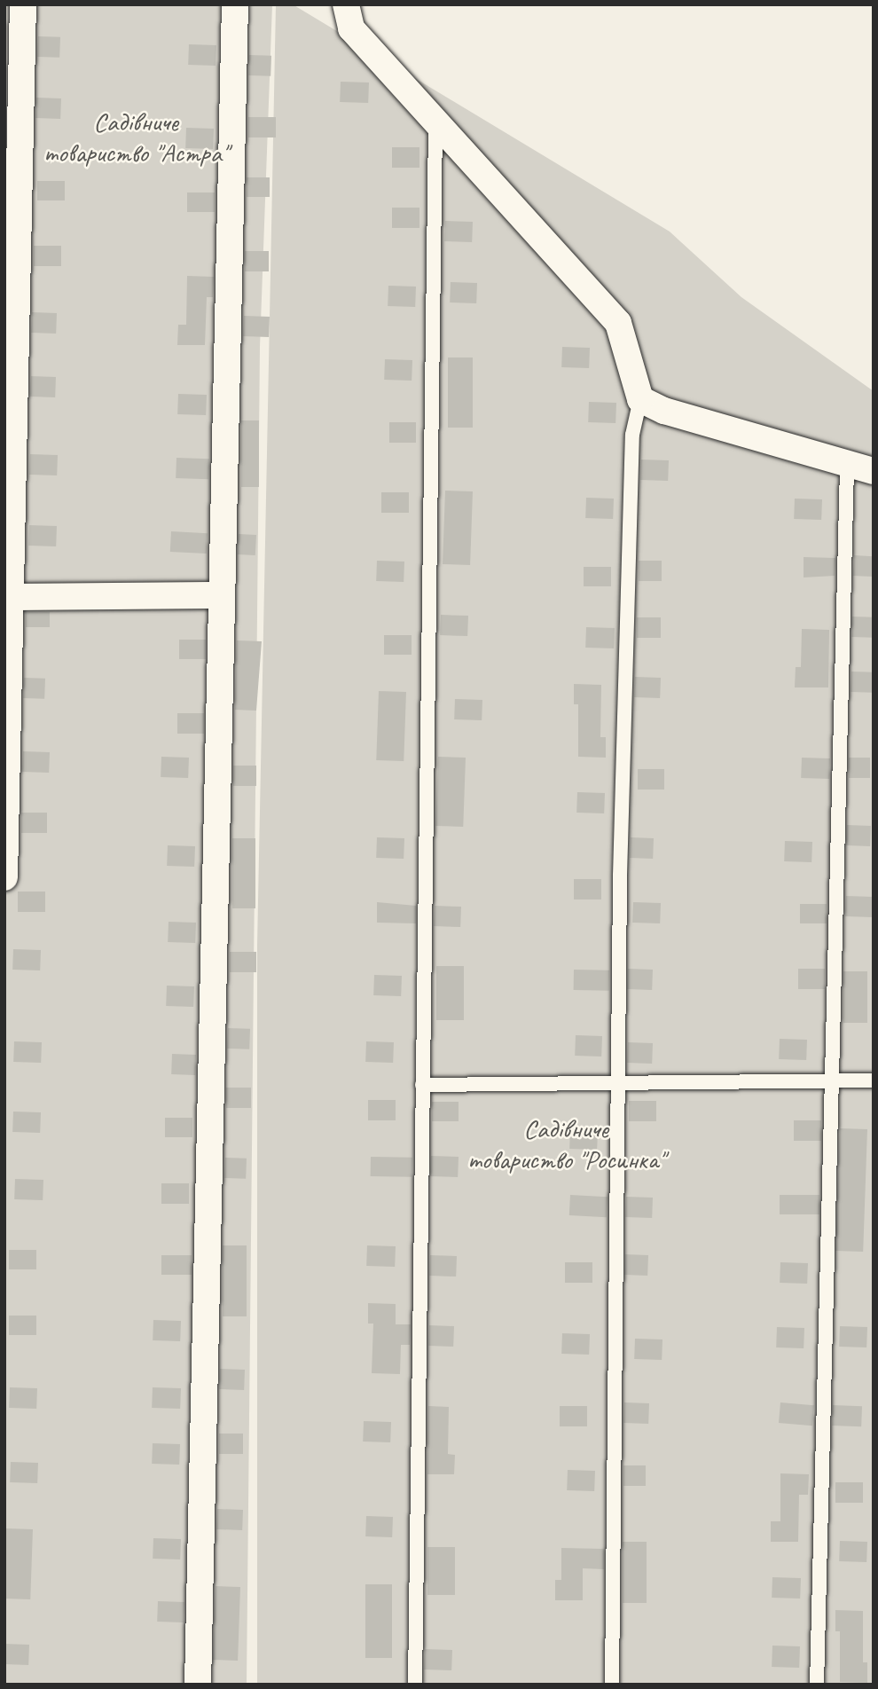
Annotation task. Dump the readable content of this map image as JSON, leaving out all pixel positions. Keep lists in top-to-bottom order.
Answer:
{
  "parks": ["Садівниче товариство \"Астра\"", "Садівниче товариство \"Росинка\""]
}
